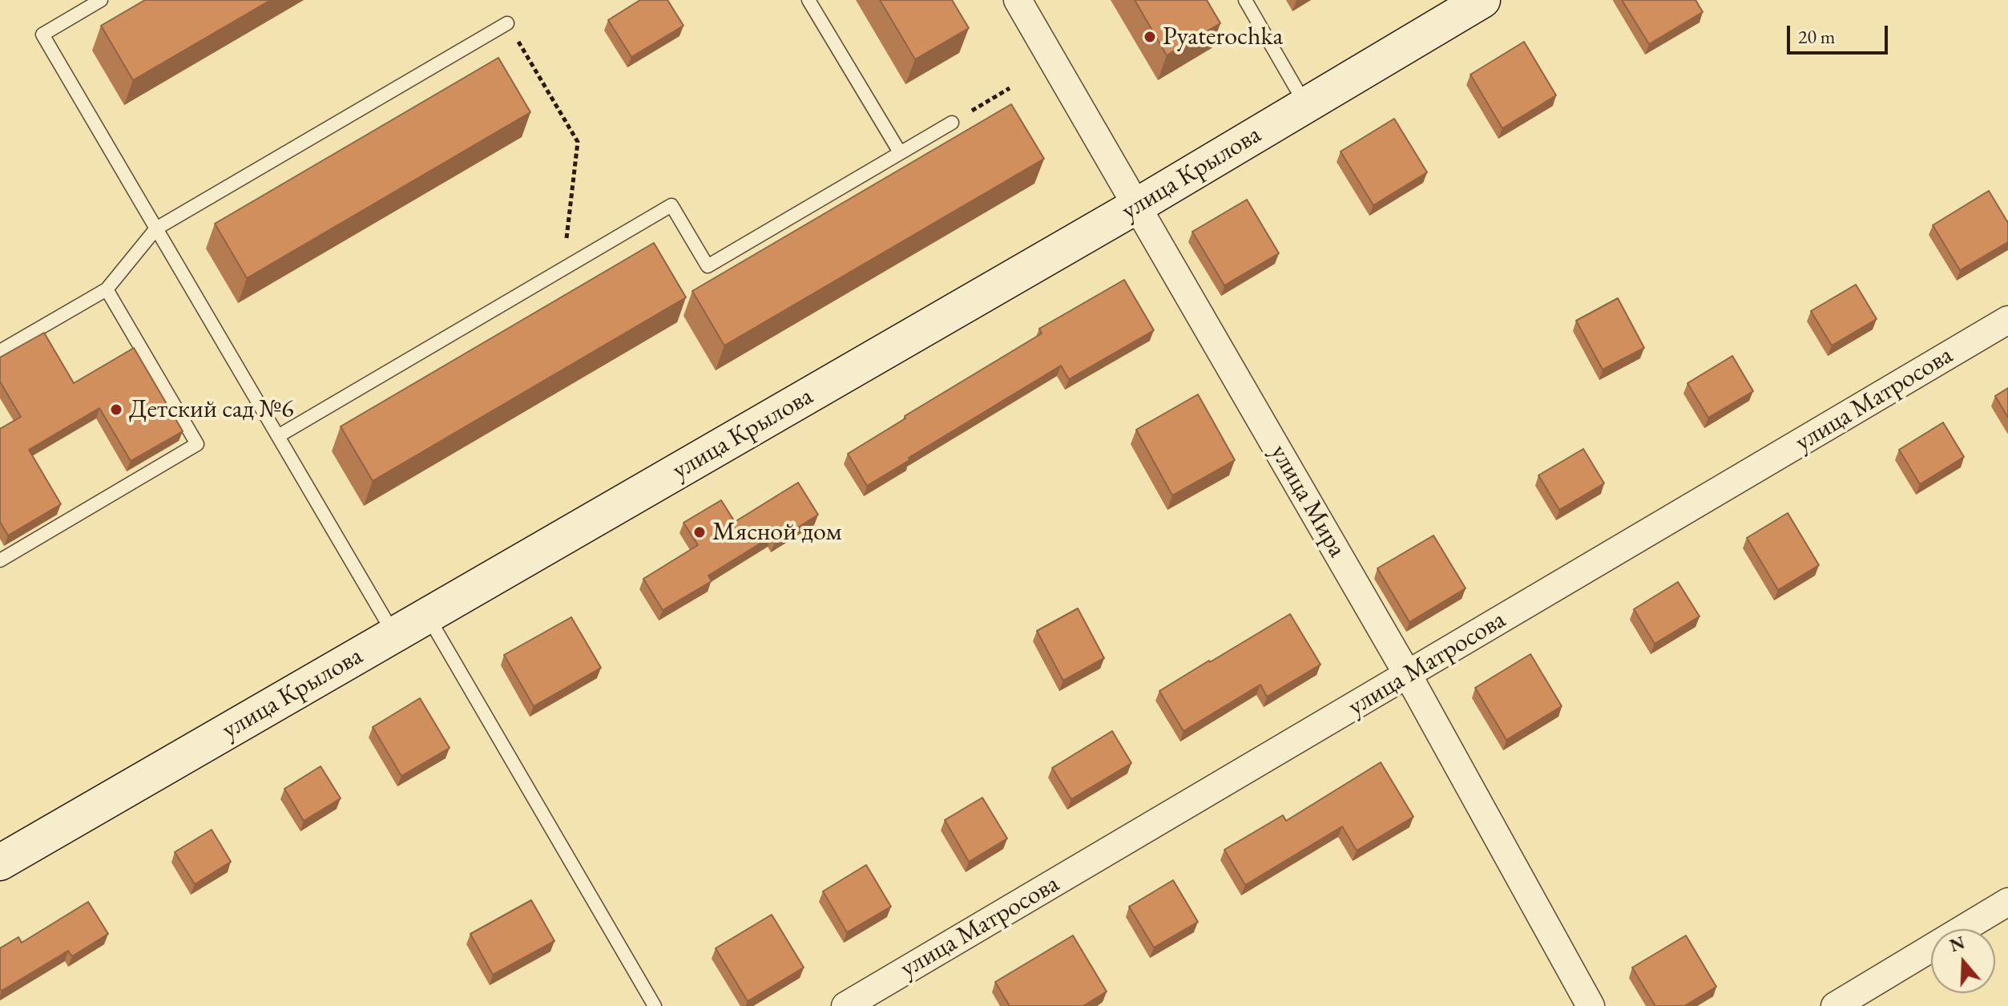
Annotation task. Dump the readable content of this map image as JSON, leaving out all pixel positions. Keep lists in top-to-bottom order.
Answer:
{
  "streets": {
    "main road": ["улица Крылова"],
    "street": ["улица Матросова", "улица Мира"]
  },
  "crossings": [
    ["улица Крылова", "улица Мира"],
    ["улица Матросова", "улица Мира"]
  ],
  "places": ["Pyaterochka", "Детский сад №6", "Мясной дом"],
  "scale_bar": "20 m",
  "north": "top"
}
